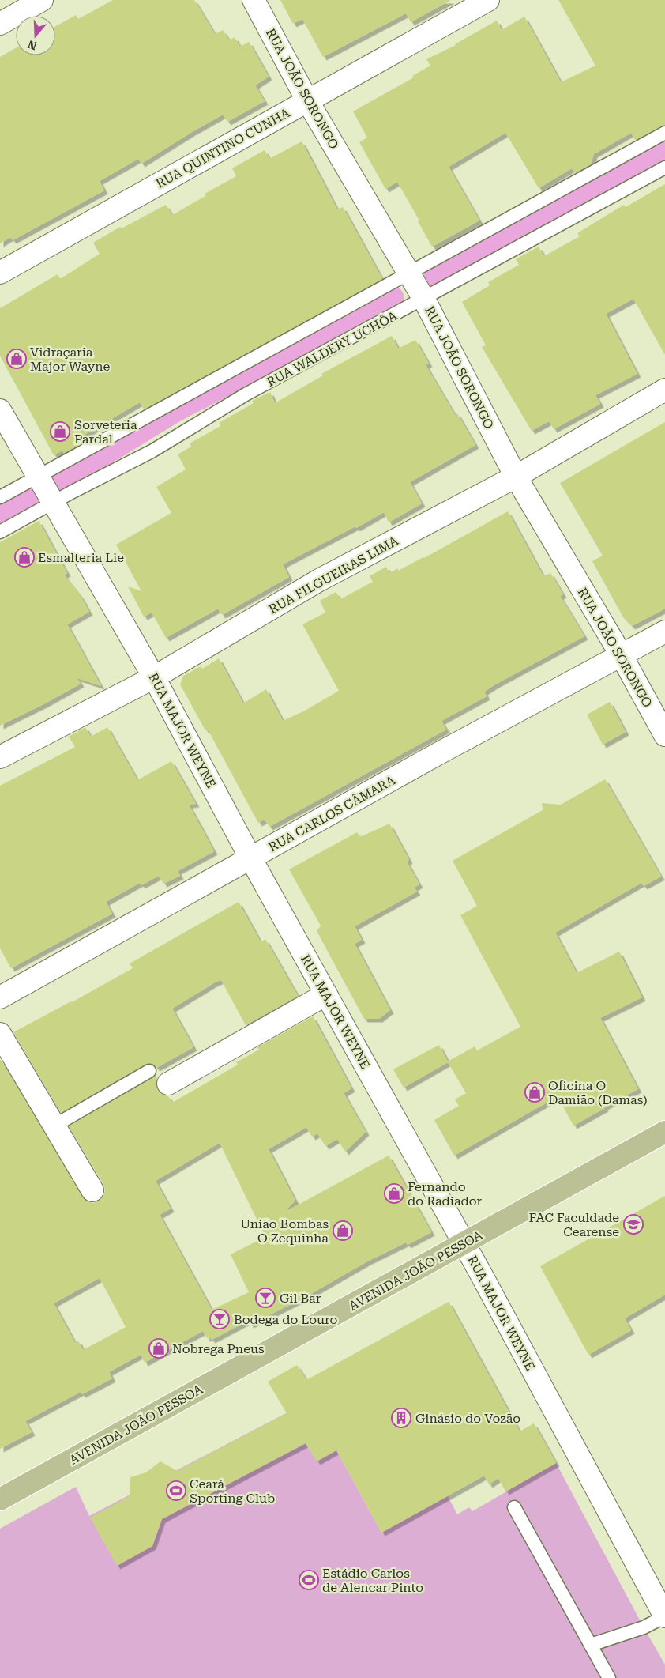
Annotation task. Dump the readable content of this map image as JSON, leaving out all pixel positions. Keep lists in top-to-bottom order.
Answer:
{
  "streets": {
    "main road": ["AVENIDA JOÃO PESSOA"],
    "street": [
      "RUA JOÃO SORONGO",
      "RUA QUINTINO CUNHA",
      "RUA FILGUEIRAS LIMA",
      "RUA MAJOR WEYNE",
      "RUA CARLOS CÂMARA"
    ],
    "lane": ["RUA WALDERY UCHÔA"]
  },
  "crossings": [
    ["RUA JOÃO SORONGO", "RUA QUINTINO CUNHA"],
    ["RUA JOÃO SORONGO", "RUA WALDERY UCHÔA"],
    ["RUA JOÃO SORONGO", "RUA FILGUEIRAS LIMA"],
    ["RUA JOÃO SORONGO", "RUA CARLOS CÂMARA"],
    ["RUA WALDERY UCHÔA", "RUA MAJOR WEYNE"],
    ["RUA FILGUEIRAS LIMA", "RUA MAJOR WEYNE"],
    ["RUA MAJOR WEYNE", "RUA CARLOS CÂMARA"],
    ["RUA MAJOR WEYNE", "AVENIDA JOÃO PESSOA"]
  ],
  "places": {
    "shop": [
      "Vidraçaria Major Wayne",
      "Sorveteria Pardal",
      "Esmalteria Lie",
      "Oficina O Damião (Damas)",
      "Fernando do Radiador",
      "União Bombas O Zequinha",
      "Nobrega Pneus"
    ],
    "school or university": ["FAC Faculdade Cearense"],
    "bar": ["Gil Bar", "Bodega do Louro"],
    "building": ["Ginásio do Vozão"],
    "sports": ["Ceará Sporting Club", "Estádio Carlos de Alencar Pinto"]
  },
  "north": "bottom"
}
